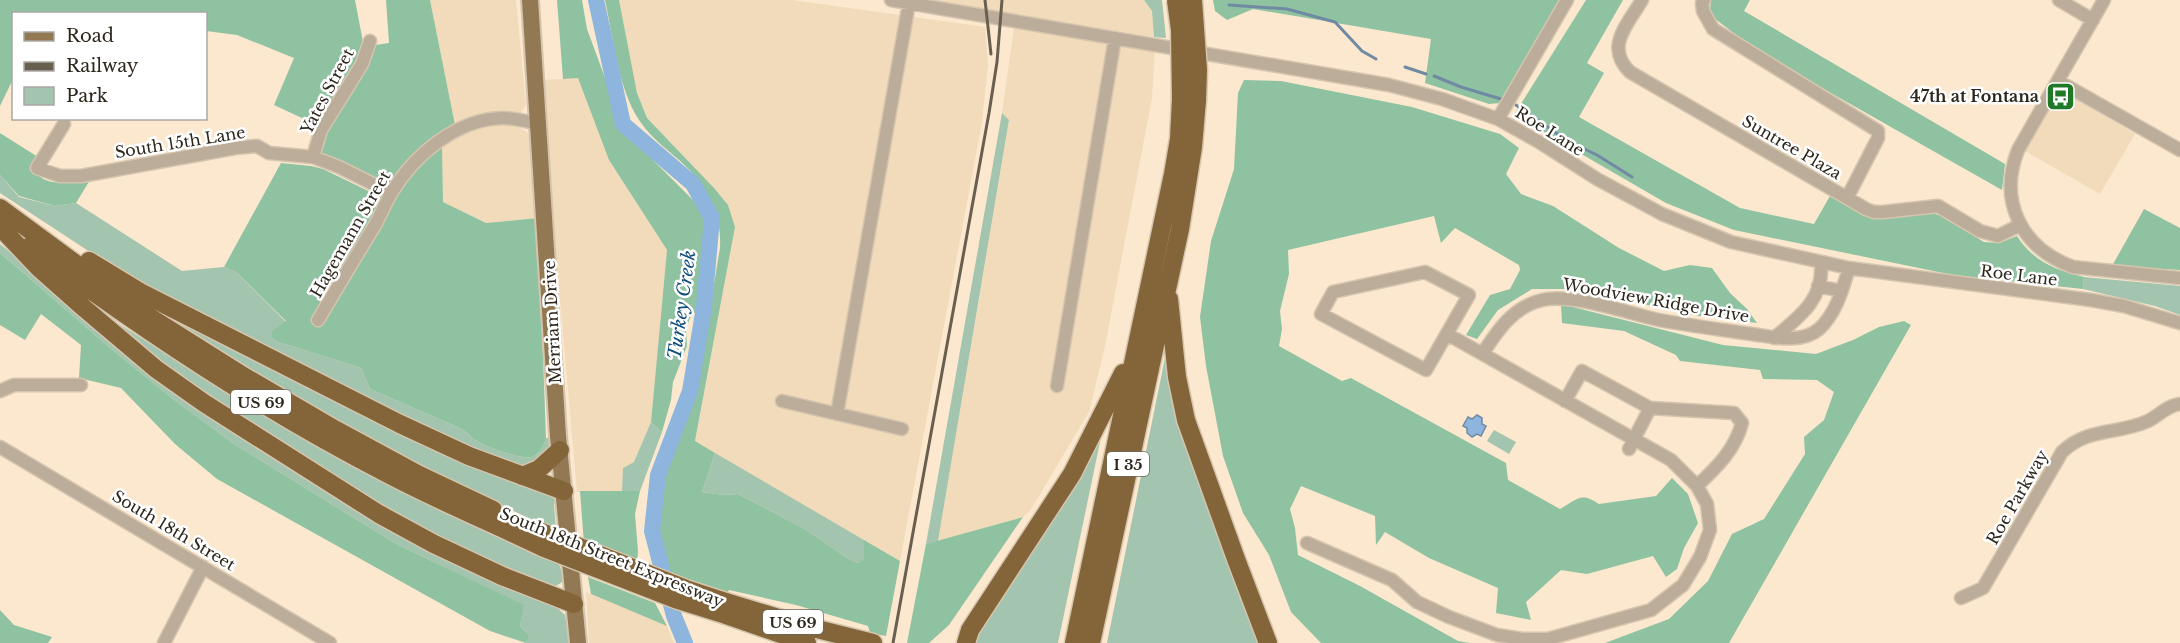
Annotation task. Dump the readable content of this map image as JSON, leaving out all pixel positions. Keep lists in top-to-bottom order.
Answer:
{
  "streets": {
    "highway": ["US 69", "I 35", "South 18th Street Expressway"],
    "main road": ["Merriam Drive"],
    "street": [
      "Yates Street",
      "Roe Lane",
      "South 15th Lane",
      "Suntree Plaza",
      "Hagemann Street",
      "Woodview Ridge Drive",
      "Roe Parkway",
      "South 18th Street"
    ]
  },
  "crossings": [
    ["Yates Street", "South 15th Lane"],
    ["Roe Lane", "Woodview Ridge Drive"],
    ["South 15th Lane", "Hagemann Street"],
    ["Hagemann Street", "Merriam Drive"]
  ],
  "water": ["Turkey Creek"],
  "places": {
    "bus stop": ["47th at Fontana"]
  },
  "legend": ["Road", "Railway", "Park"]
}
